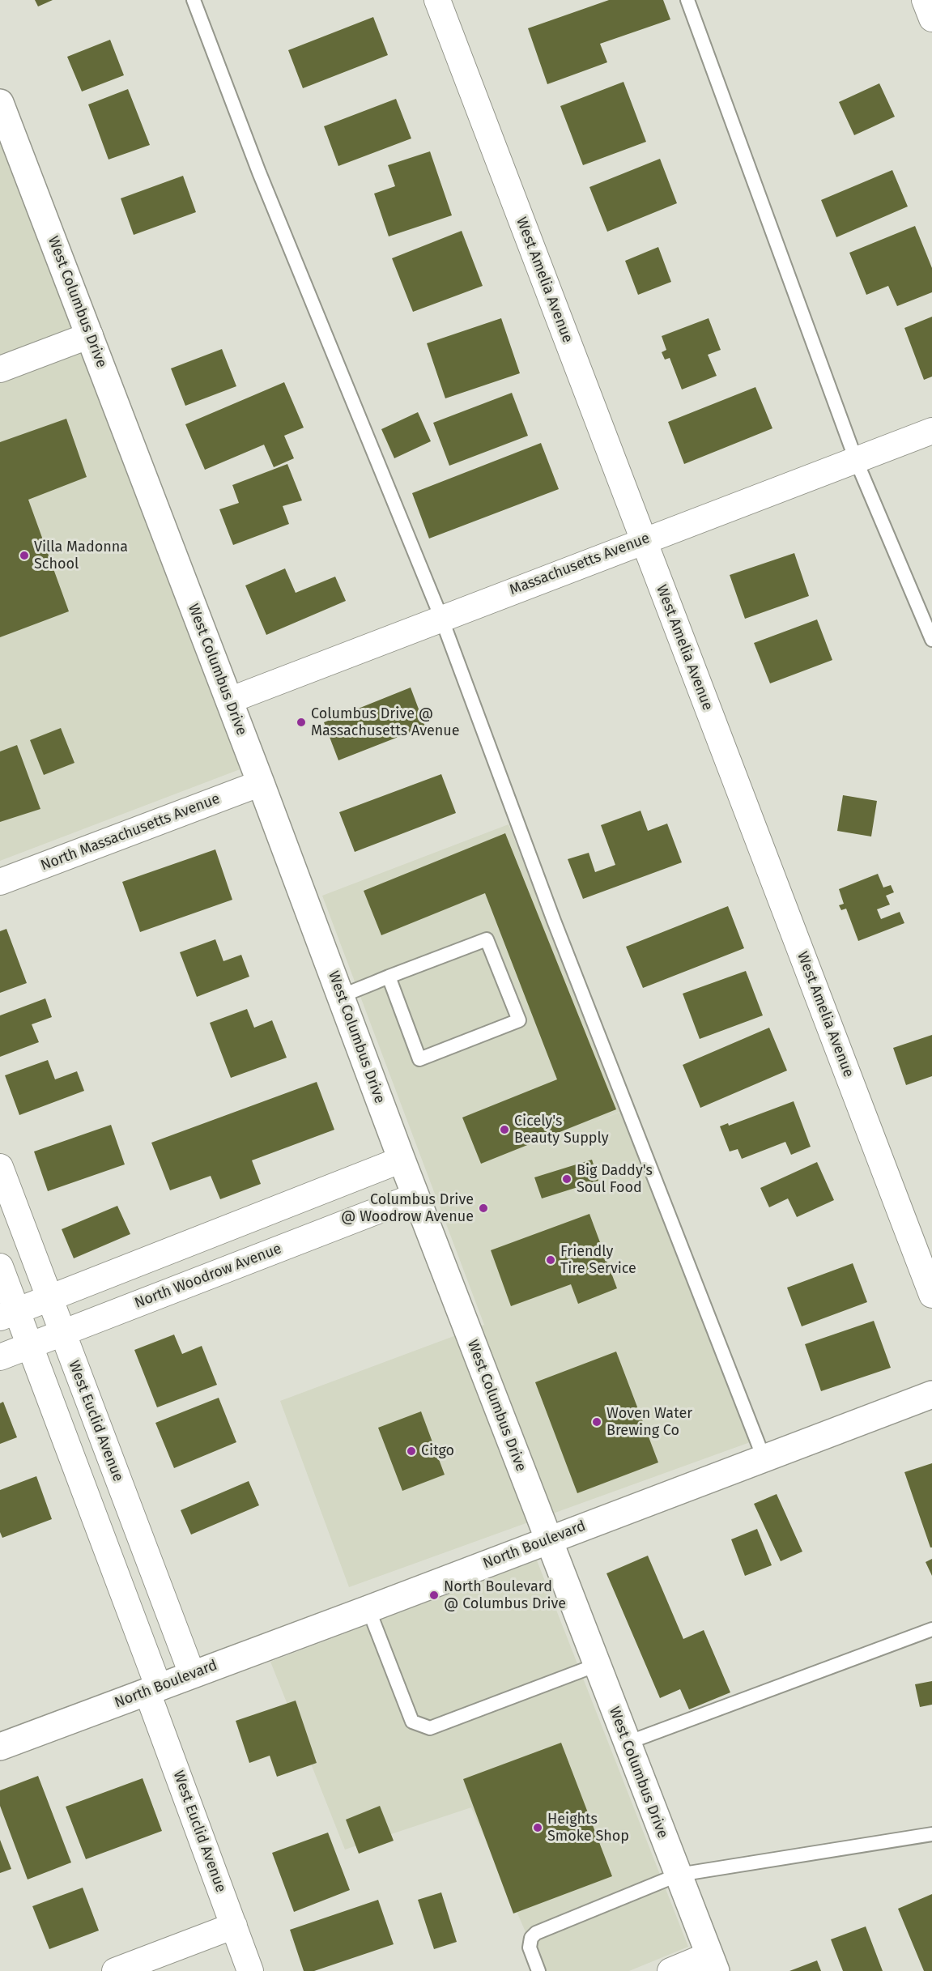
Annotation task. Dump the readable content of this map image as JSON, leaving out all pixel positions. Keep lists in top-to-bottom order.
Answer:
{
  "streets": {
    "main road": ["West Columbus Drive", "North Boulevard"],
    "street": [
      "West Amelia Avenue",
      "Massachusetts Avenue",
      "North Massachusetts Avenue",
      "North Woodrow Avenue",
      "West Euclid Avenue"
    ]
  },
  "crossings": [
    ["West Amelia Avenue", "Massachusetts Avenue"],
    ["West Columbus Drive", "Massachusetts Avenue"],
    ["West Columbus Drive", "North Massachusetts Avenue"],
    ["West Columbus Drive", "North Woodrow Avenue"],
    ["West Columbus Drive", "North Boulevard"],
    ["North Woodrow Avenue", "West Euclid Avenue"],
    ["West Euclid Avenue", "North Boulevard"]
  ],
  "places": [
    "Villa Madonna School",
    "Columbus Drive @ Massachusetts Avenue",
    "Cicely's Beauty Supply",
    "Big Daddy's Soul Food",
    "Columbus Drive @ Woodrow Avenue",
    "Friendly Tire Service",
    "Woven Water Brewing Co",
    "Citgo",
    "North Boulevard @ Columbus Drive",
    "Heights Smoke Shop"
  ]
}
